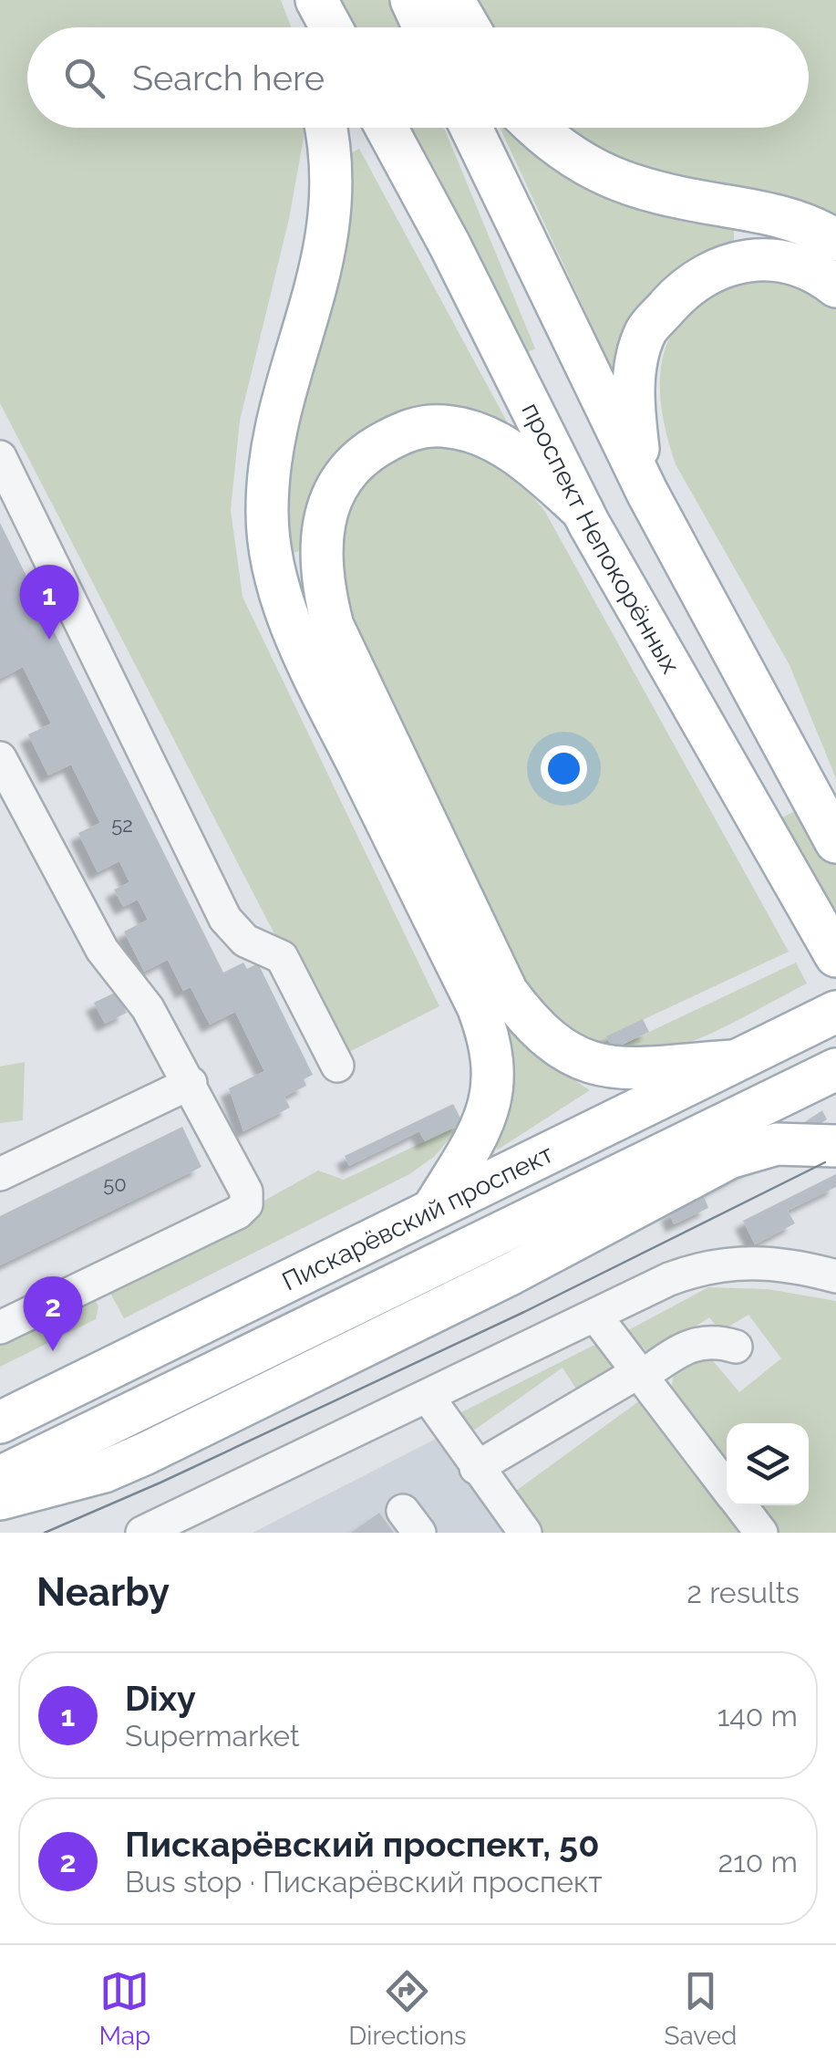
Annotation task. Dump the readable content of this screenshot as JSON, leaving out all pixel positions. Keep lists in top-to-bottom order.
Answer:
{
  "streets": {
    "main road": ["проспект Непокорённых", "Пискарёвский проспект"]
  },
  "house_numbers": ["52", "50"],
  "page": {
    "search": "Search here",
    "pins": ["1", "2"],
    "heading": ["Nearby", "2 results"],
    "list": [
      {
        "mark": "1",
        "name": "Dixy",
        "note": "Supermarket",
        "value": "140 m"
      },
      {
        "mark": "2",
        "name": "Пискарёвский проспект, 50",
        "note": "Bus stop · Пискарёвский проспект",
        "value": "210 m"
      }
    ],
    "nav": ["Map", "Directions", "Saved"]
  }
}
